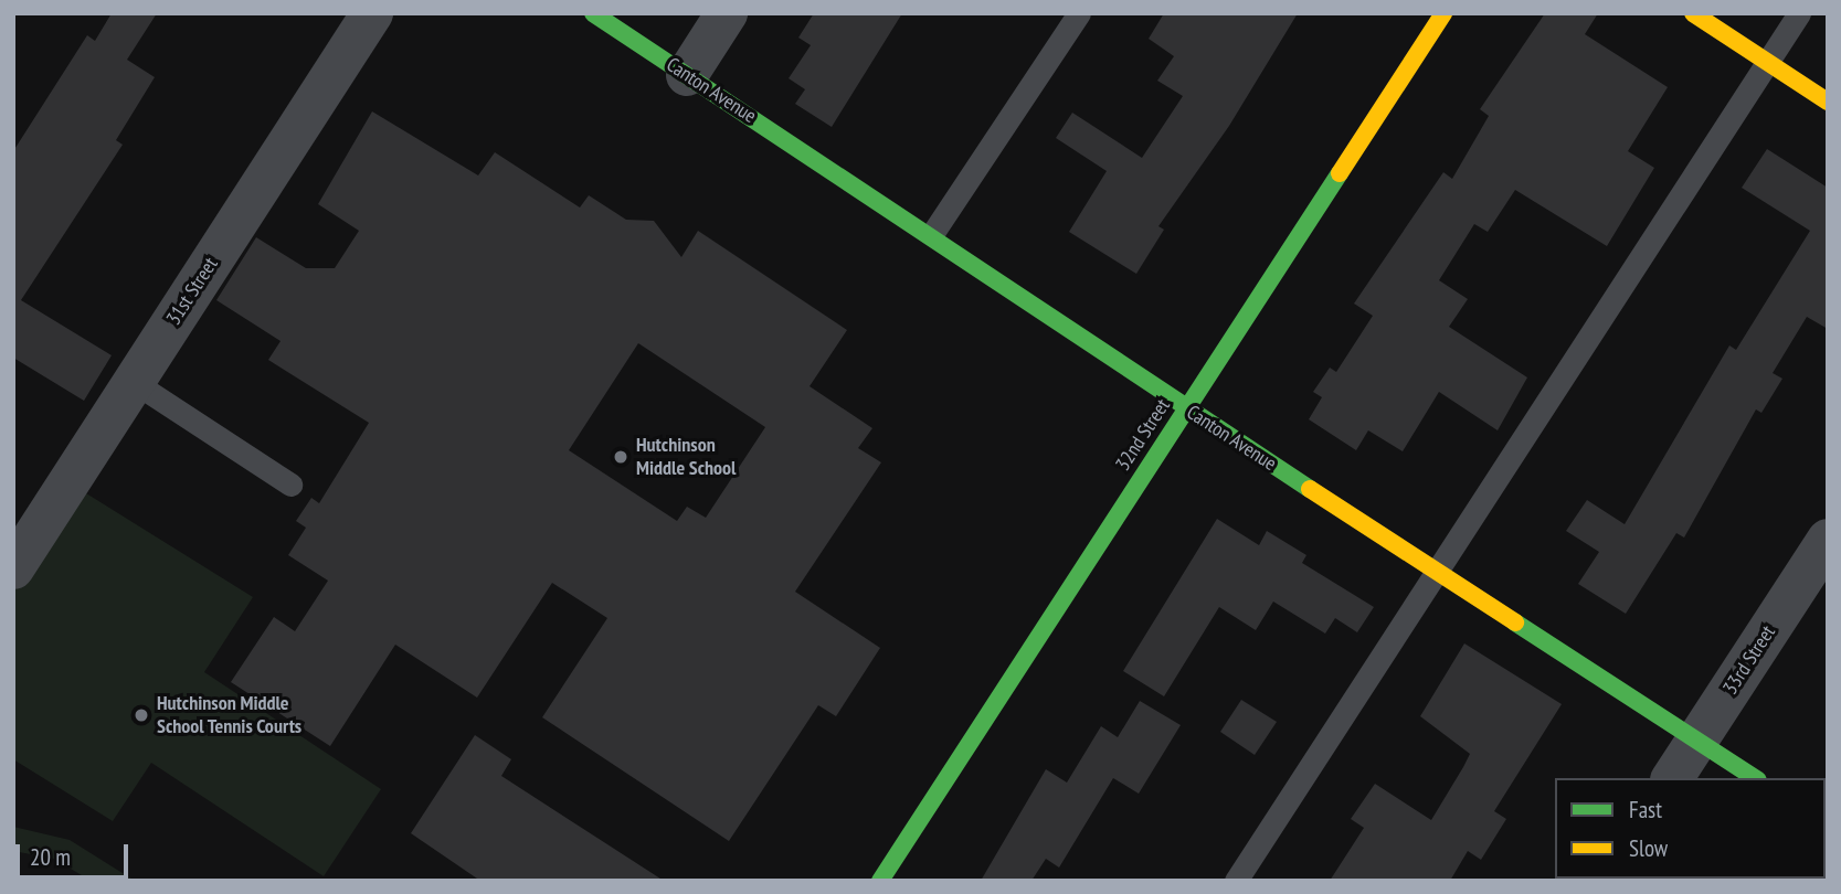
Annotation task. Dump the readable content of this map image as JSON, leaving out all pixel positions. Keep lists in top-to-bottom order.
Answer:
{
  "streets": {
    "street": [
      "Canton Avenue",
      "31st Street",
      "32nd Street",
      "33rd Street"
    ]
  },
  "crossings": [
    ["Canton Avenue", "32nd Street"],
    ["Canton Avenue", "33rd Street"]
  ],
  "places": ["Hutchinson Middle School", "Hutchinson Middle School Tennis Courts"],
  "legend": ["Fast", "Slow"],
  "scale_bar": "20 m"
}
